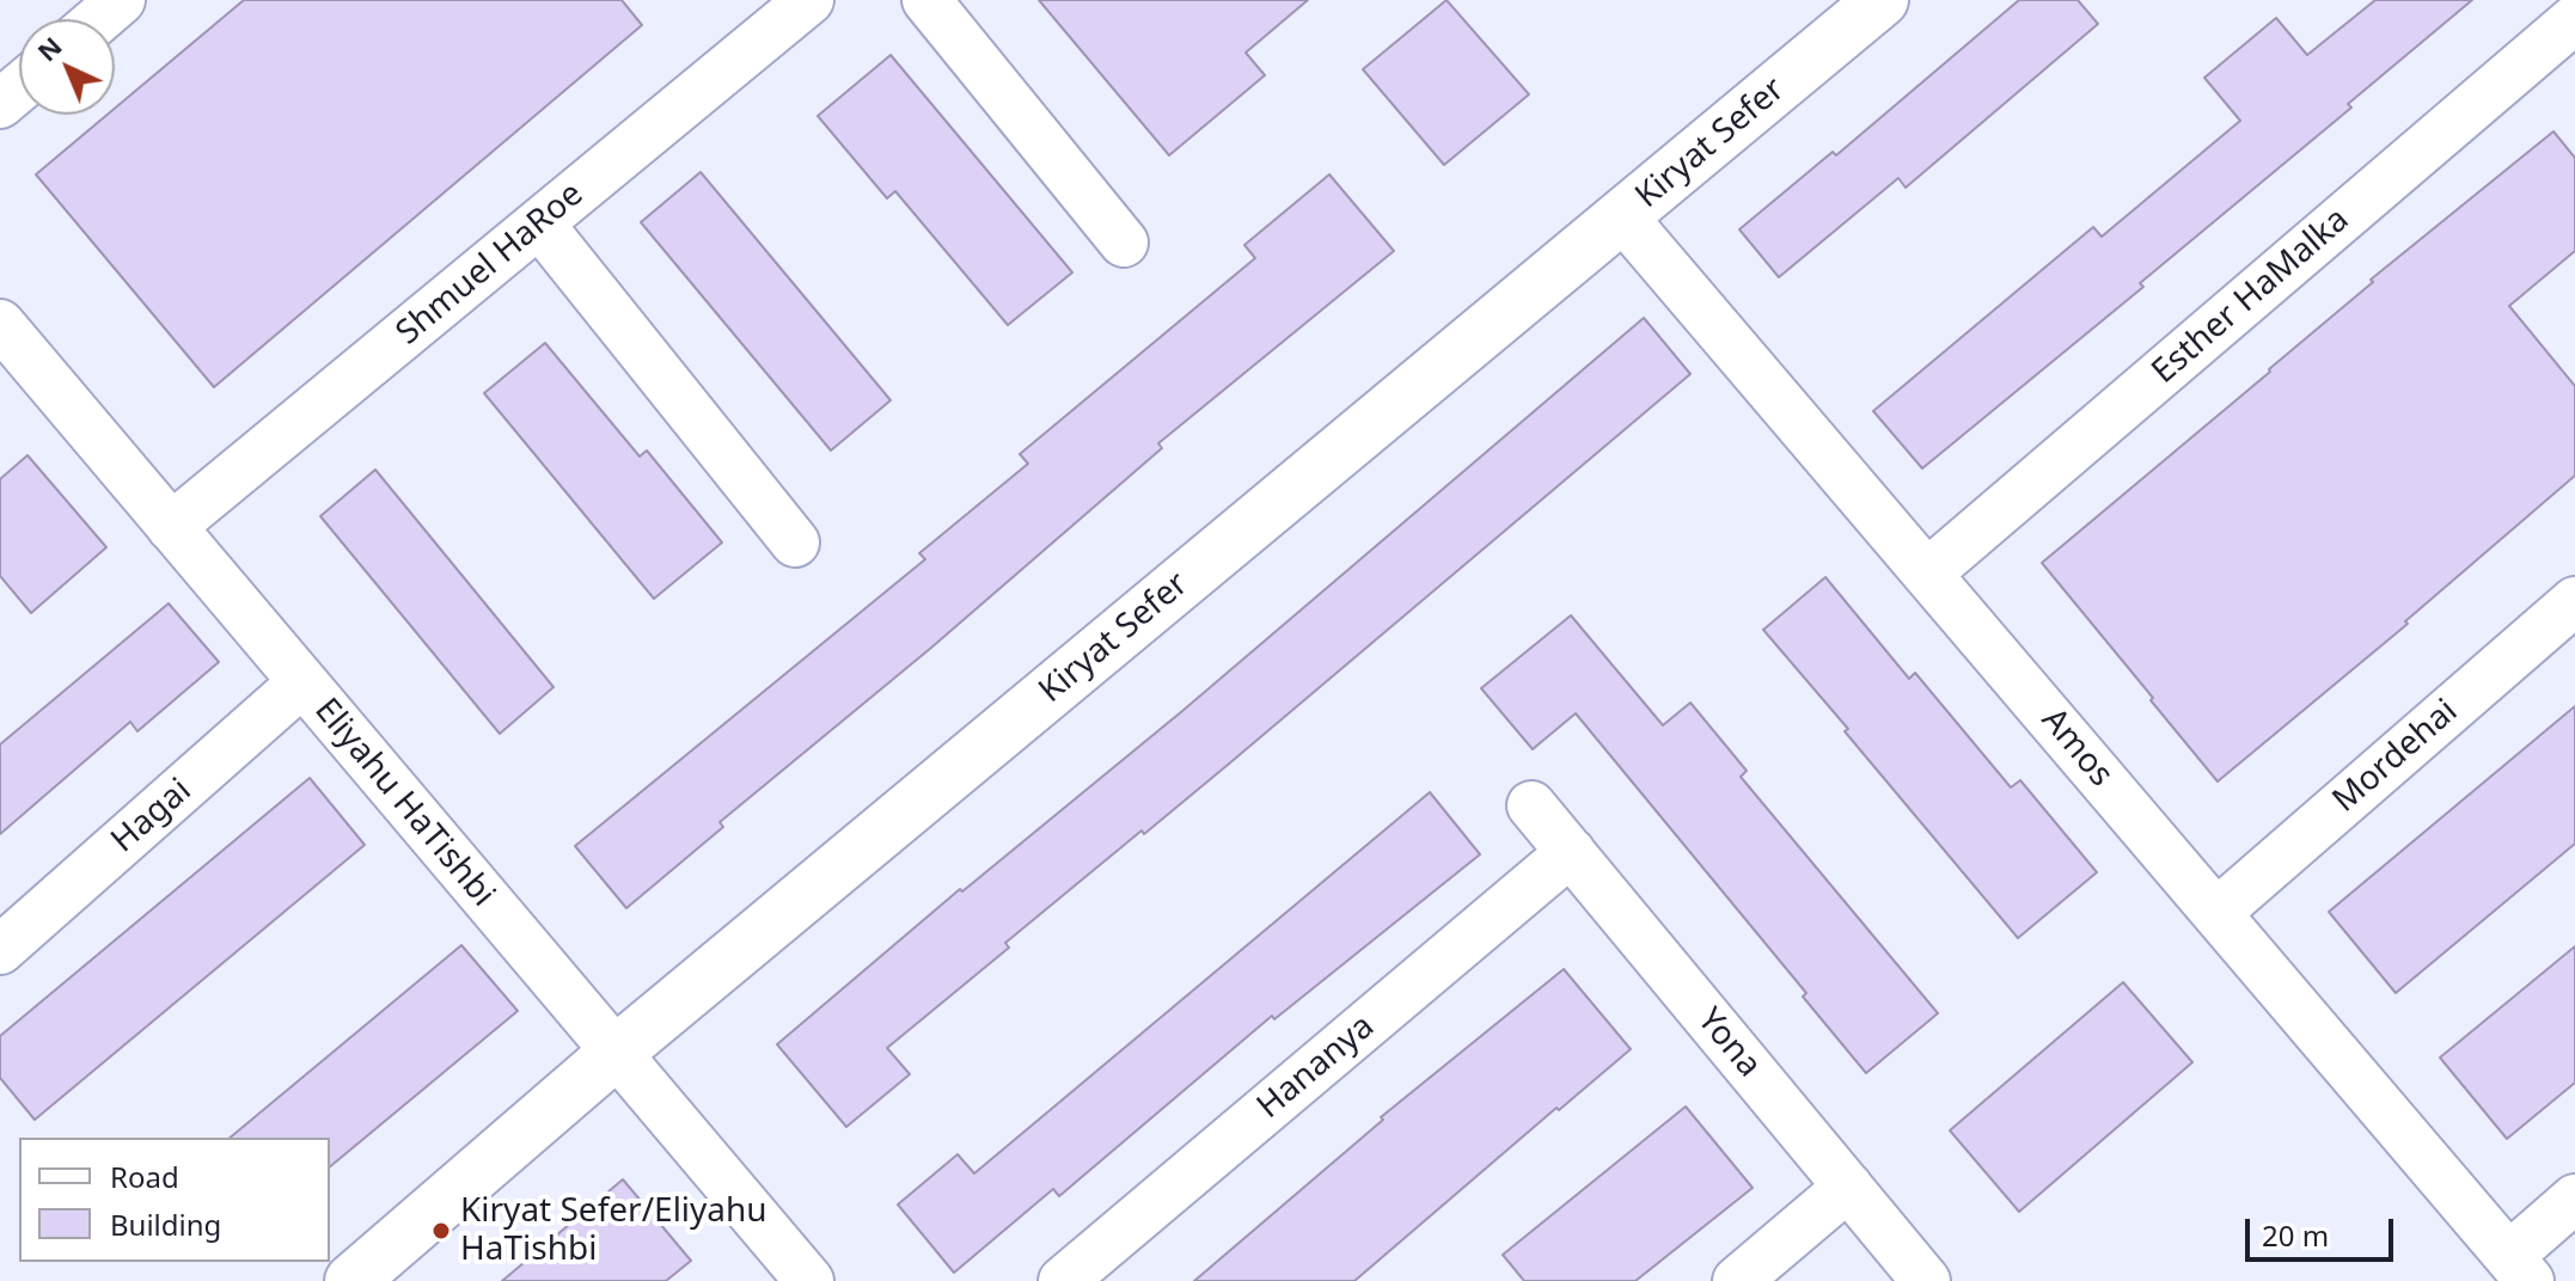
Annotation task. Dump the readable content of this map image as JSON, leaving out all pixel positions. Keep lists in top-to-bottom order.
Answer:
{
  "streets": {
    "street": [
      "Kiryat Sefer",
      "Shmuel HaRoe",
      "Esther HaMalka",
      "Amos",
      "Mordehai",
      "Eliyahu HaTishbi",
      "Hagai",
      "Yona",
      "Hananya"
    ]
  },
  "crossings": [
    ["Kiryat Sefer", "Amos"],
    ["Kiryat Sefer", "Eliyahu HaTishbi"],
    ["Shmuel HaRoe", "Eliyahu HaTishbi"],
    ["Esther HaMalka", "Amos"],
    ["Amos", "Mordehai"],
    ["Eliyahu HaTishbi", "Hagai"],
    ["Yona", "Hananya"]
  ],
  "places": ["Kiryat Sefer/Eliyahu HaTishbi"],
  "legend": ["Road", "Building"],
  "scale_bar": "20 m",
  "north": "top left"
}
